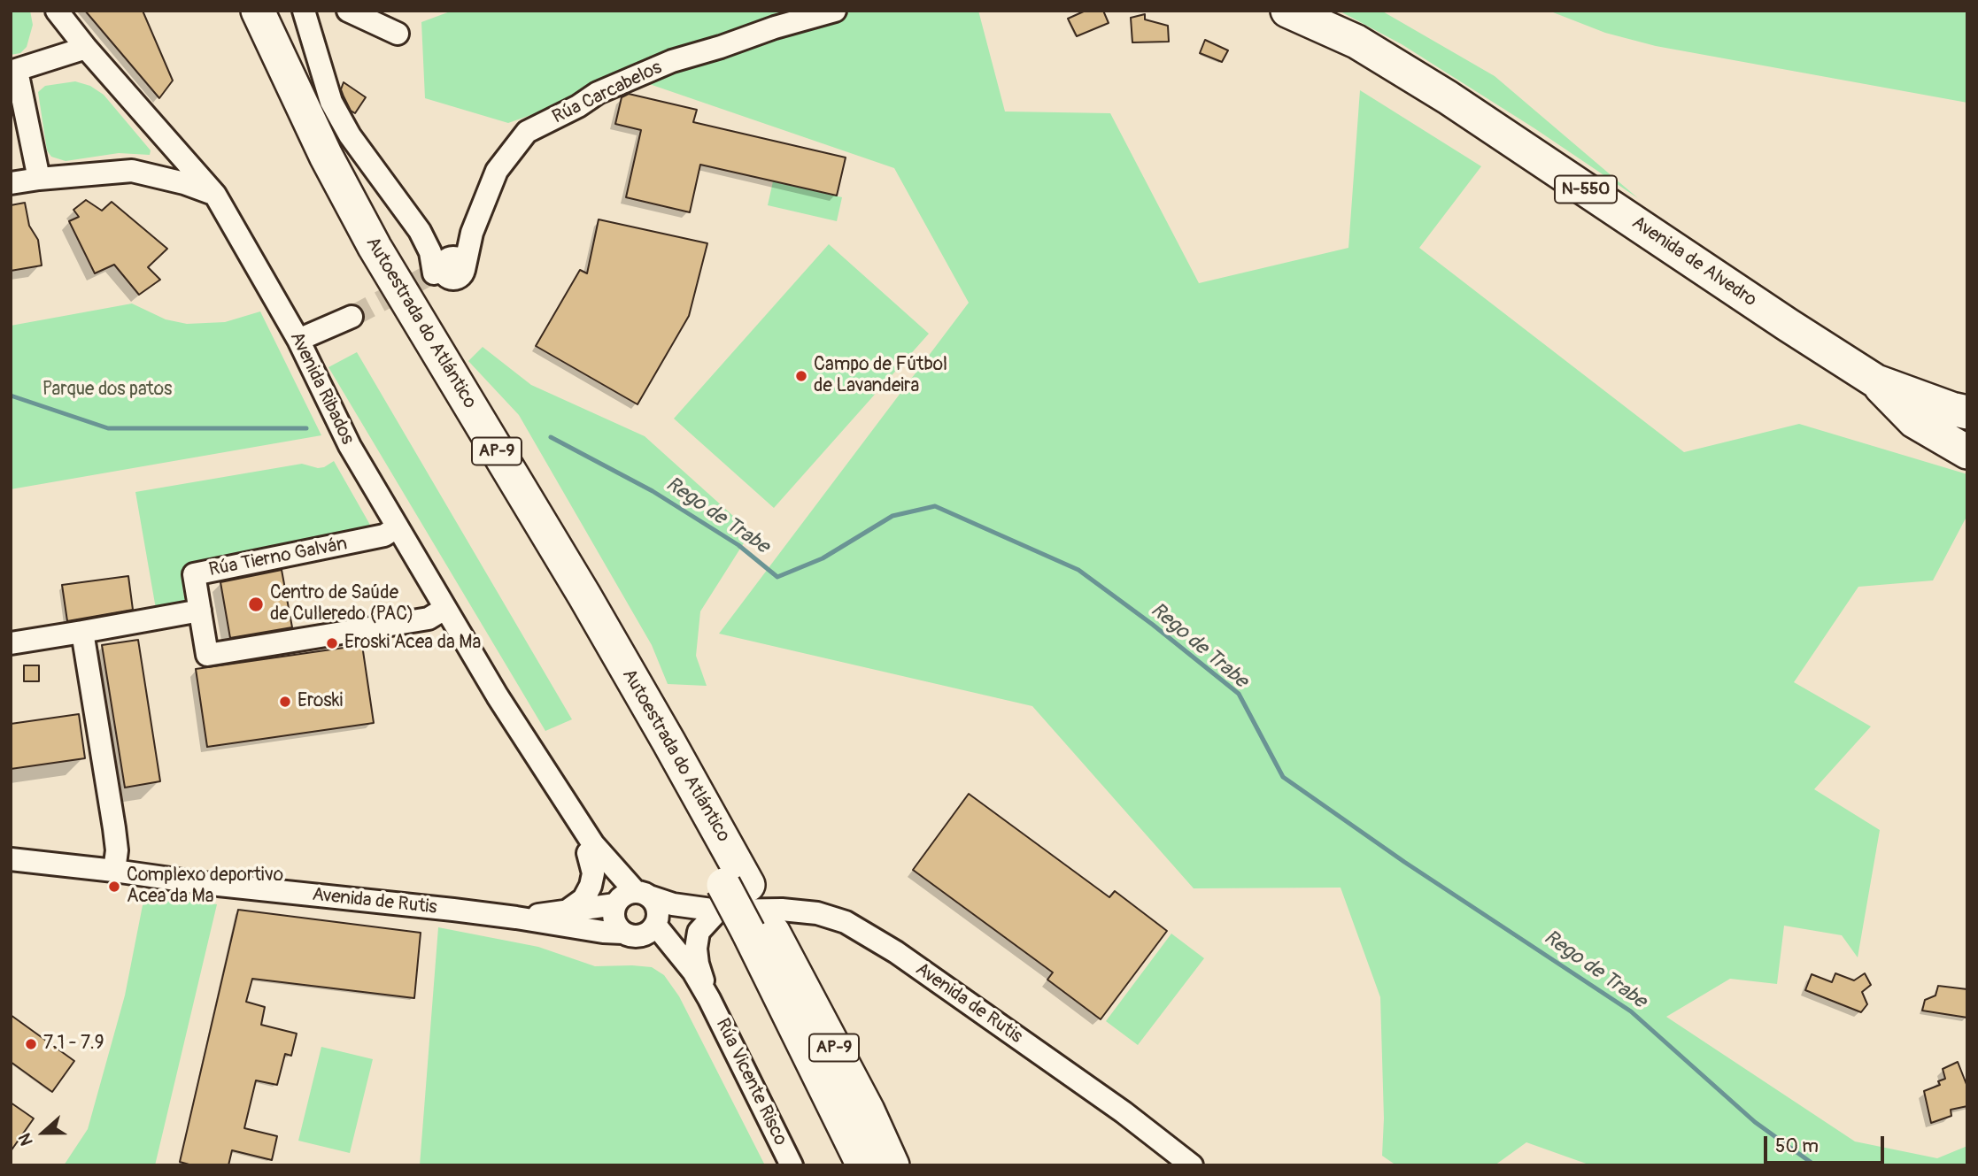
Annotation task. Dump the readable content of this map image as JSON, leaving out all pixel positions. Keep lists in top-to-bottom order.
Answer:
{
  "streets": {
    "highway": [
      "N-550",
      "Avenida de Alvedro",
      "Autoestrada do Atlántico",
      "AP-9"
    ],
    "street": [
      "Rúa Carcabelos",
      "Avenida Ribados",
      "Rúa Tierno Galván",
      "Avenida de Rutis",
      "Rúa Vicente Risco"
    ]
  },
  "crossings": [
    ["Autoestrada do Atlántico", "AP-9"],
    ["Autoestrada do Atlántico", "Avenida de Rutis"],
    ["Avenida Ribados", "Rúa Tierno Galván"],
    ["Avenida Ribados", "Avenida de Rutis"],
    ["AP-9", "Avenida de Rutis"],
    ["Avenida de Rutis", "Rúa Vicente Risco"]
  ],
  "water": ["Rego de Trabe"],
  "parks": ["Parque dos patos"],
  "places": [
    "Campo de Fútbol de Lavandeira",
    "Centro de Saúde de Culleredo (PAC)",
    "Eroski Acea da Ma",
    "Eroski",
    "Complexo deportivo Acea da Ma",
    "7.1 - 7.9"
  ],
  "scale_bar": "50 m",
  "north": "left"
}
